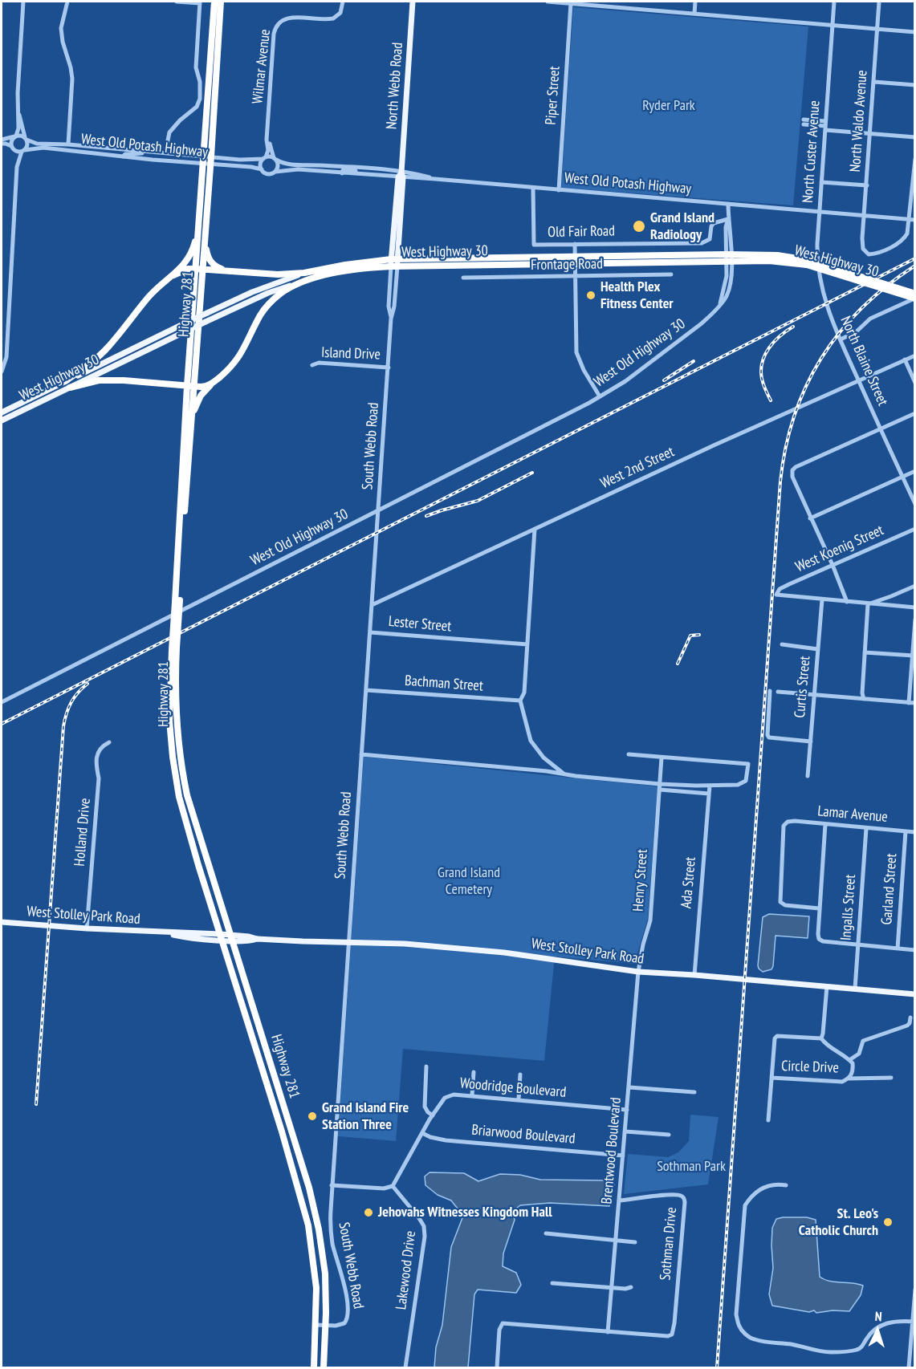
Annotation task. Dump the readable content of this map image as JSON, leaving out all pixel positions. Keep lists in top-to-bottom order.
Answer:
{
  "streets": {
    "highway": ["West Highway 30", "Highway 281"],
    "main road": ["North Webb Road", "South Webb Road", "West Stolley Park Road"],
    "street": [
      "Wilmar Avenue",
      "Piper Street",
      "North Waldo Avenue",
      "West Old Potash Highway",
      "North Custer Avenue",
      "Old Fair Road",
      "Frontage Road",
      "West Old Highway 30",
      "Island Drive",
      "North Blaine Street",
      "West 2nd Street",
      "West Koenig Street",
      "Lester Street",
      "Bachman Street",
      "Curtis Street",
      "Lamar Avenue",
      "Holland Drive",
      "Henry Street",
      "Ada Street",
      "Garland Street",
      "Ingalls Street",
      "Circle Drive",
      "Woodridge Boulevard",
      "Briarwood Boulevard",
      "Brentwood Boulevard",
      "Sothman Drive",
      "Lakewood Drive"
    ]
  },
  "crossings": [
    ["Wilmar Avenue", "West Old Potash Highway"],
    ["North Webb Road", "West Old Potash Highway"],
    ["North Webb Road", "South Webb Road"],
    ["Piper Street", "West Old Potash Highway"],
    ["North Waldo Avenue", "West Old Potash Highway"],
    ["West Old Potash Highway", "North Custer Avenue"],
    ["West Old Potash Highway", "Old Fair Road"],
    ["West Old Potash Highway", "Highway 281"],
    ["West Old Potash Highway", "West Old Highway 30"],
    ["West Old Potash Highway", "South Webb Road"],
    ["North Custer Avenue", "North Blaine Street"],
    ["Old Fair Road", "West Old Highway 30"],
    ["West Highway 30", "West Old Highway 30"],
    ["West Highway 30", "South Webb Road"],
    ["Highway 281", "South Webb Road"],
    ["Highway 281", "West Stolley Park Road"],
    ["West Old Highway 30", "South Webb Road"],
    ["Island Drive", "South Webb Road"],
    ["North Blaine Street", "West 2nd Street"],
    ["South Webb Road", "West 2nd Street"],
    ["South Webb Road", "Lester Street"],
    ["South Webb Road", "Bachman Street"],
    ["South Webb Road", "West Stolley Park Road"],
    ["West Koenig Street", "Curtis Street"],
    ["Lamar Avenue", "Garland Street"],
    ["Lamar Avenue", "Ingalls Street"],
    ["Holland Drive", "West Stolley Park Road"],
    ["Henry Street", "West Stolley Park Road"],
    ["Henry Street", "Brentwood Boulevard"],
    ["Ada Street", "West Stolley Park Road"],
    ["Ingalls Street", "West Stolley Park Road"],
    ["West Stolley Park Road", "Circle Drive"],
    ["West Stolley Park Road", "Brentwood Boulevard"],
    ["Woodridge Boulevard", "Briarwood Boulevard"],
    ["Woodridge Boulevard", "Brentwood Boulevard"],
    ["Woodridge Boulevard", "Lakewood Drive"],
    ["Briarwood Boulevard", "Brentwood Boulevard"],
    ["Brentwood Boulevard", "Sothman Drive"]
  ],
  "parks": ["Ryder Park", "Grand Island Cemetery", "Sothman Park"],
  "places": [
    "Grand Island Radiology",
    "Health Plex Fitness Center",
    "Grand Island Fire Station Three",
    "Jehovahs Witnesses Kingdom Hall",
    "St. Leo's Catholic Church"
  ],
  "north": "top"
}
